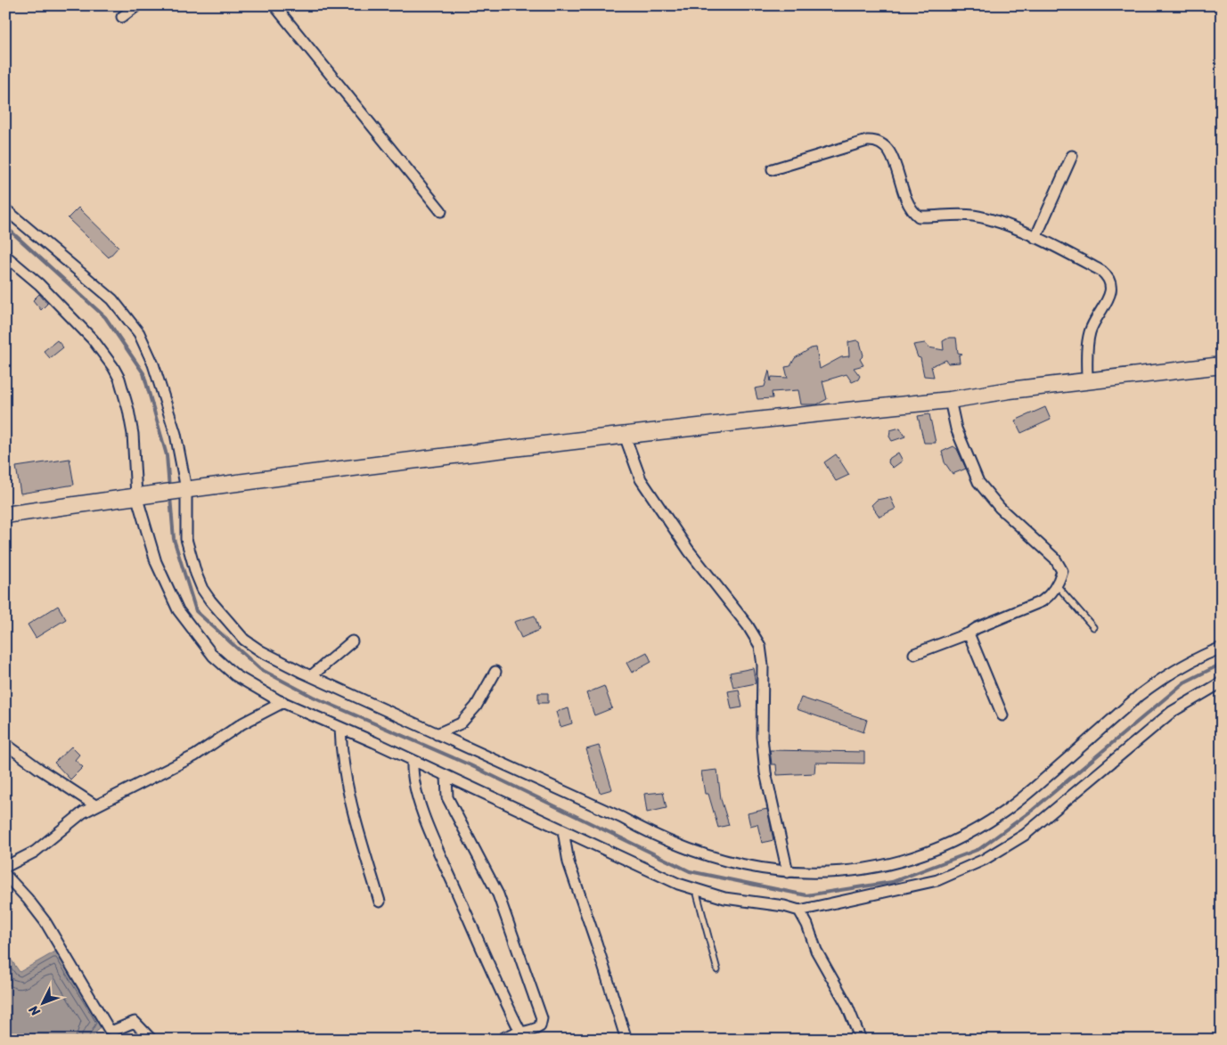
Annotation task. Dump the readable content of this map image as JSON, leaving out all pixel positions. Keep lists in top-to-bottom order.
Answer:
{
  "north": "bottom left"
}
